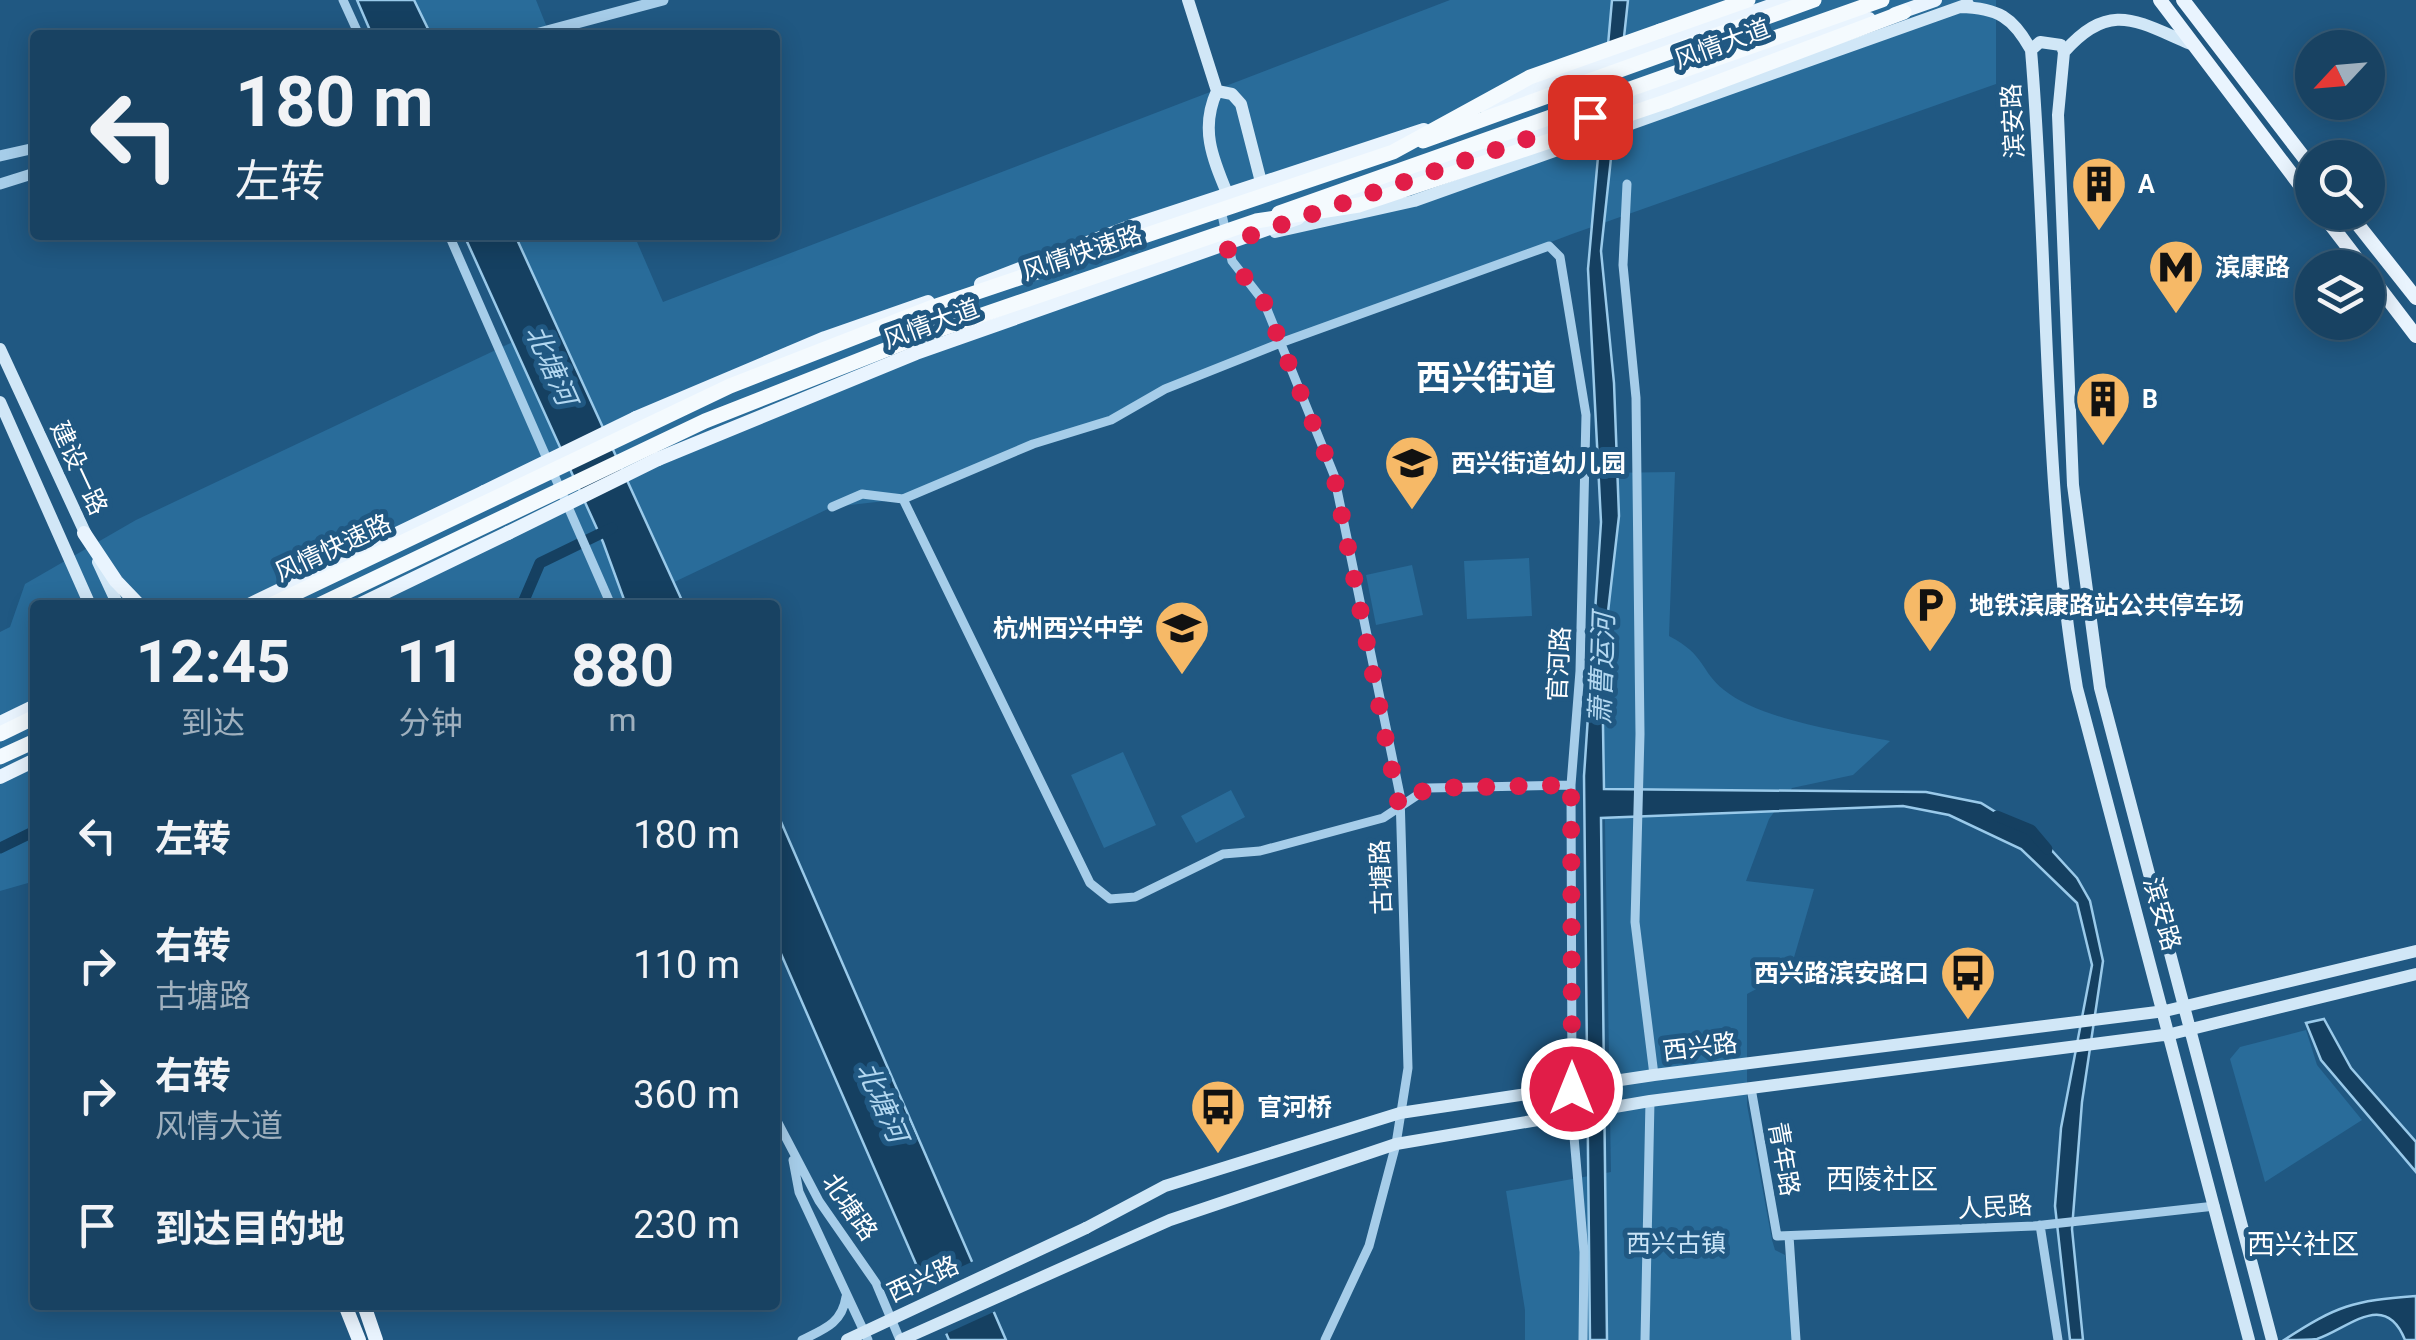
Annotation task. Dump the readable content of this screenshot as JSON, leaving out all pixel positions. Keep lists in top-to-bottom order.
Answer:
{
  "streets": {
    "highway": ["风情快速路"],
    "main road": [
      "风情大道",
      "滨安路",
      "建设一路",
      "西兴路"
    ],
    "street": [
      "官河路",
      "古塘路",
      "青年路",
      "北塘路",
      "人民路"
    ]
  },
  "crossings": [
    ["风情大道", "风情快速路"],
    ["风情大道", "古塘路"],
    ["滨安路", "西兴路"],
    ["滨安路", "人民路"],
    ["官河路", "古塘路"],
    ["官河路", "西兴路"],
    ["古塘路", "西兴路"],
    ["西兴路", "青年路"],
    ["西兴路", "北塘路"],
    ["青年路", "人民路"]
  ],
  "districts": ["西兴街道", "西陵社区", "西兴社区"],
  "water": ["北塘河", "萧曹运河"],
  "parks": ["西兴古镇"],
  "places": {
    "building": ["A", "B"],
    "metro station": ["滨康路"],
    "school or university": ["西兴街道幼儿园", "杭州西兴中学"],
    "parking": ["地铁滨康路站公共停车场"],
    "bus stop": ["西兴路滨安路口", "官河桥"]
  },
  "north": "bottom left",
  "page": {
    "turn": ["180 m", "左转"],
    "eta": [
      "12:45",
      "到达",
      "11",
      "分钟",
      "880",
      "m"
    ],
    "list": [
      {
        "name": "左转",
        "value": "180 m"
      },
      {
        "name": "右转",
        "note": "古塘路",
        "value": "110 m"
      },
      {
        "name": "右转",
        "note": "风情大道",
        "value": "360 m"
      },
      {
        "name": "到达目的地",
        "value": "230 m"
      }
    ]
  }
}
